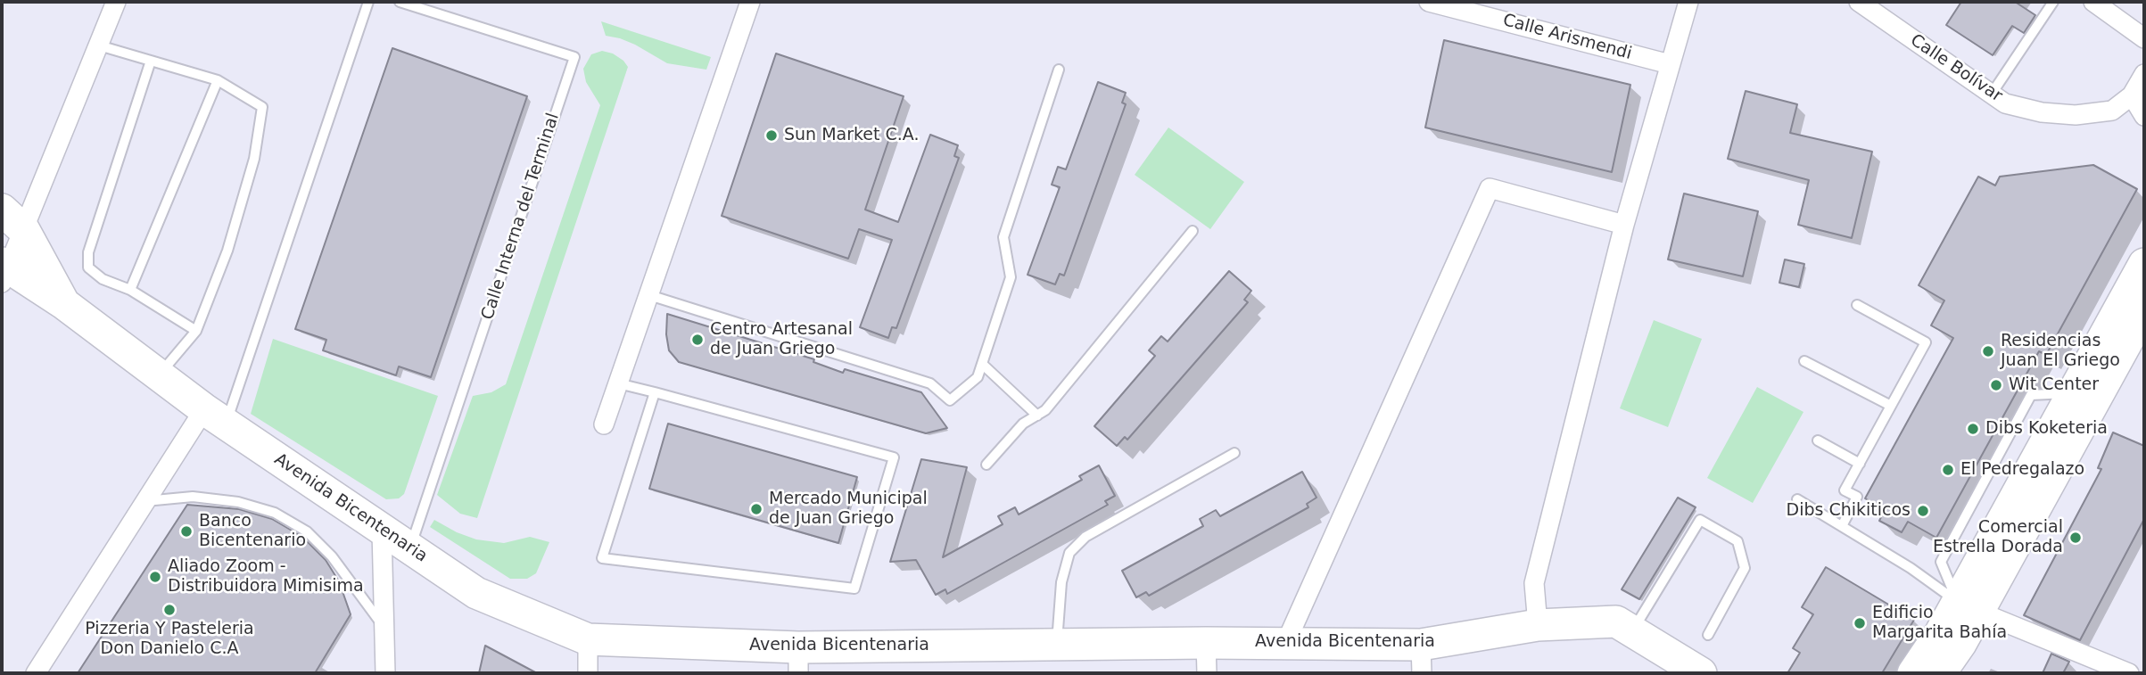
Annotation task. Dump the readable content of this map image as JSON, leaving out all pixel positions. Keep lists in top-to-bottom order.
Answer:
{
  "streets": {
    "main road": ["Avenida Bicentenaria"],
    "street": ["Calle Arismendi", "Calle Bolívar"],
    "lane": ["Calle Interna del Terminal"]
  },
  "crossings": [
    ["Calle Interna del Terminal", "Avenida Bicentenaria"]
  ],
  "places": [
    "Sun Market C.A.",
    "Centro Artesanal de Juan Griego",
    "Residencias Juan El Griego",
    "Wit Center",
    "Dibs Koketeria",
    "El Pedregalazo",
    "Mercado Municipal de Juan Griego",
    "Dibs Chikiticos",
    "Banco Bicentenario",
    "Comercial Estrella Dorada",
    "Aliado Zoom - Distribuidora Mimisima",
    "Pizzeria Y Pasteleria Don Danielo C.A",
    "Edificio Margarita Bahía"
  ]
}
